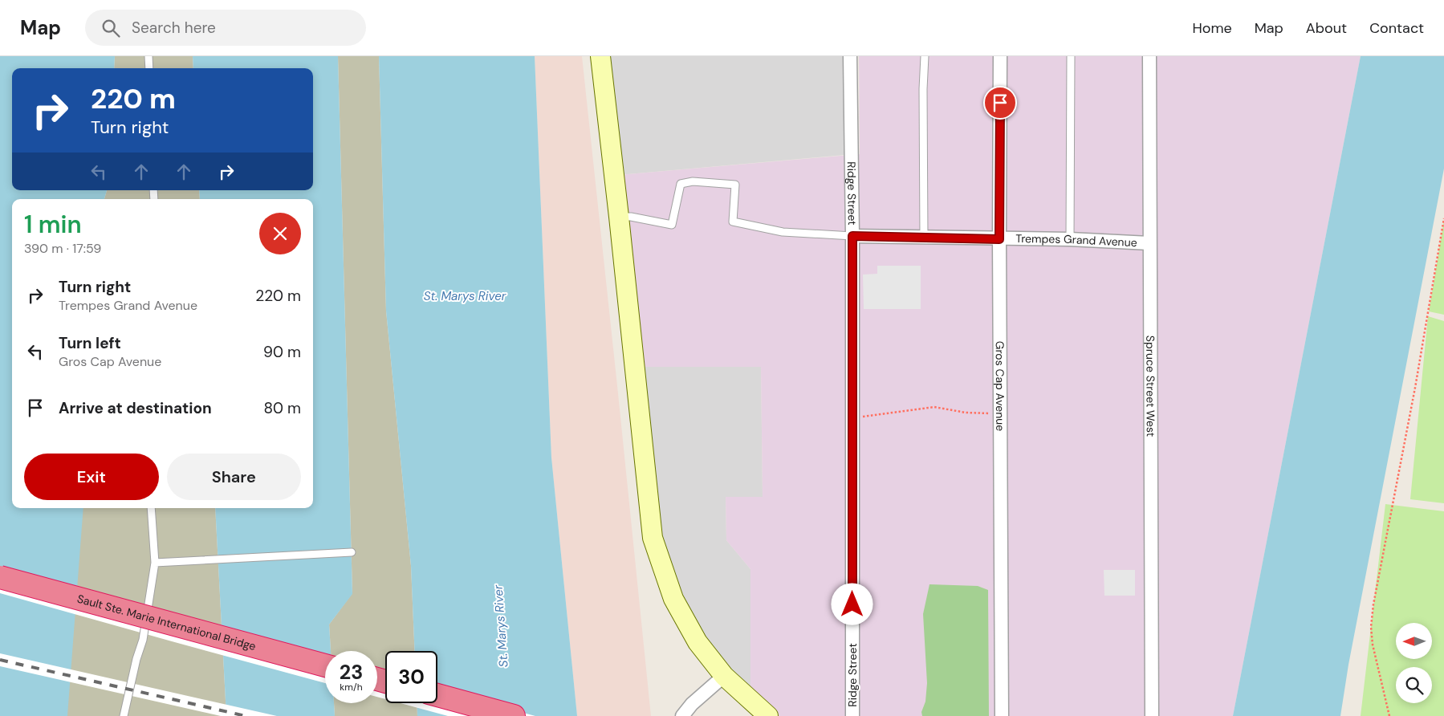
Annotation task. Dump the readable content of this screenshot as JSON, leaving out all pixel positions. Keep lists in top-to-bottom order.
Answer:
{
  "streets": {
    "highway": ["Sault Ste. Marie International Bridge"],
    "street": [
      "Ridge Street",
      "Trempes Grand Avenue",
      "Gros Cap Avenue",
      "Spruce Street West"
    ]
  },
  "crossings": [
    ["Ridge Street", "Trempes Grand Avenue"],
    ["Trempes Grand Avenue", "Gros Cap Avenue"],
    ["Trempes Grand Avenue", "Spruce Street West"]
  ],
  "water": ["St. Marys River"],
  "north": "left",
  "page": {
    "header": "Map",
    "search": "Search here",
    "nav": [
      "Home",
      "Map",
      "About",
      "Contact"
    ],
    "turn": ["220 m", "Turn right"],
    "heading": ["1 min", "390 m · 17:59"],
    "list": [
      {
        "name": "Turn right",
        "note": "Trempes Grand Avenue",
        "value": "220 m"
      },
      {
        "name": "Turn left",
        "note": "Gros Cap Avenue",
        "value": "90 m"
      },
      {
        "name": "Arrive at destination",
        "value": "80 m"
      }
    ],
    "buttons": ["Exit", "Share"],
    "speed": "23 km/h",
    "limit": "30"
  }
}
